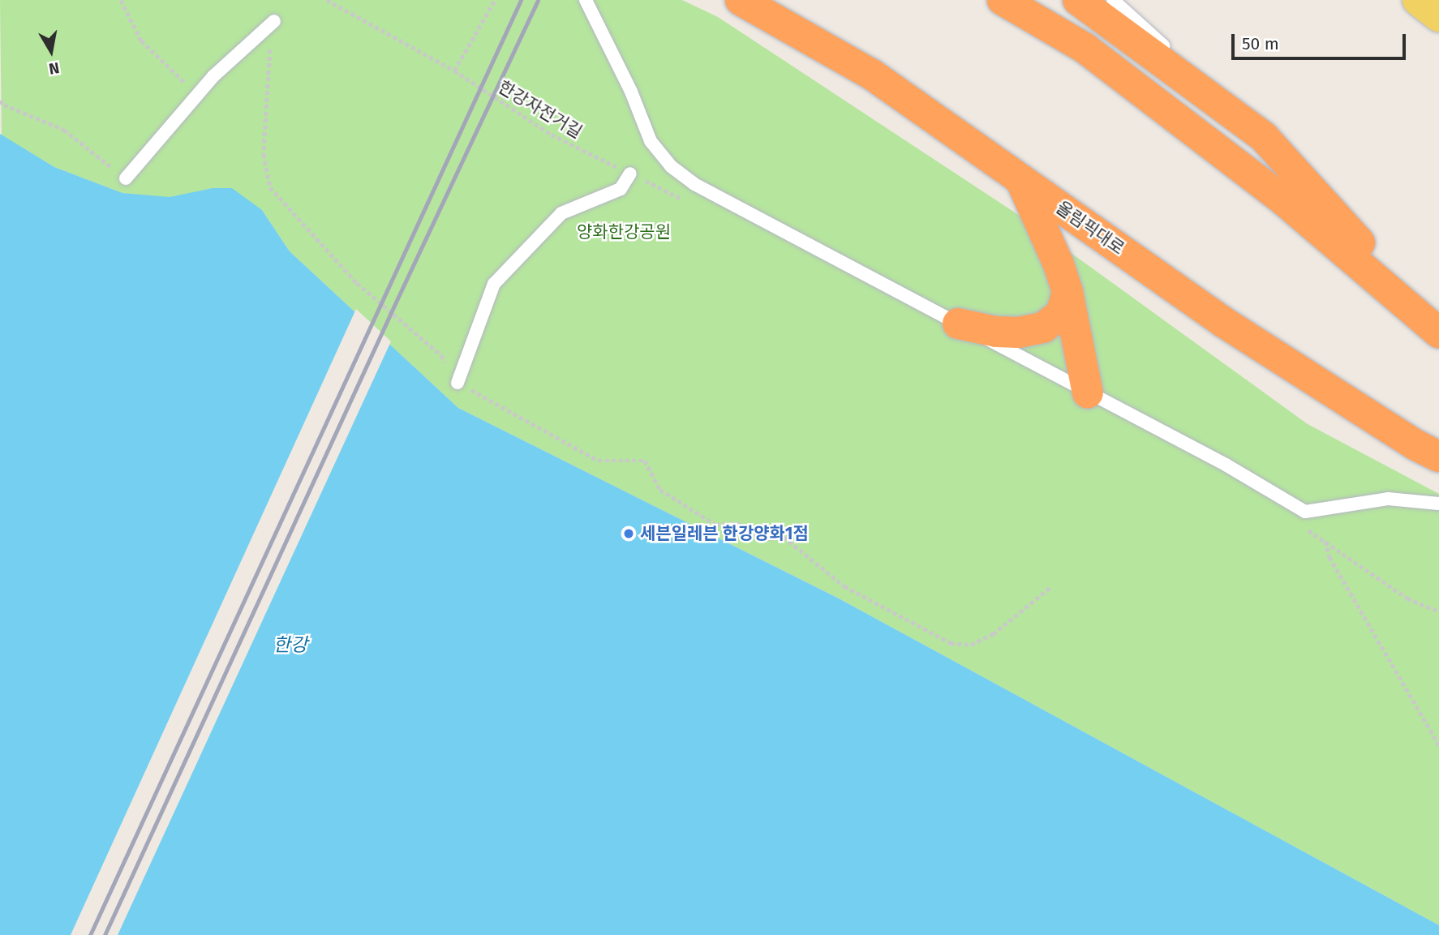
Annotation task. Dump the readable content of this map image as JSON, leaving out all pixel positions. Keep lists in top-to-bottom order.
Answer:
{
  "streets": {
    "highway": ["올림픽대로"],
    "path": ["한강자전거길"]
  },
  "water": ["한강"],
  "parks": ["양화한강공원"],
  "places": ["세븐일레븐 한강양화1점"],
  "scale_bar": "50 m",
  "north": "bottom"
}
